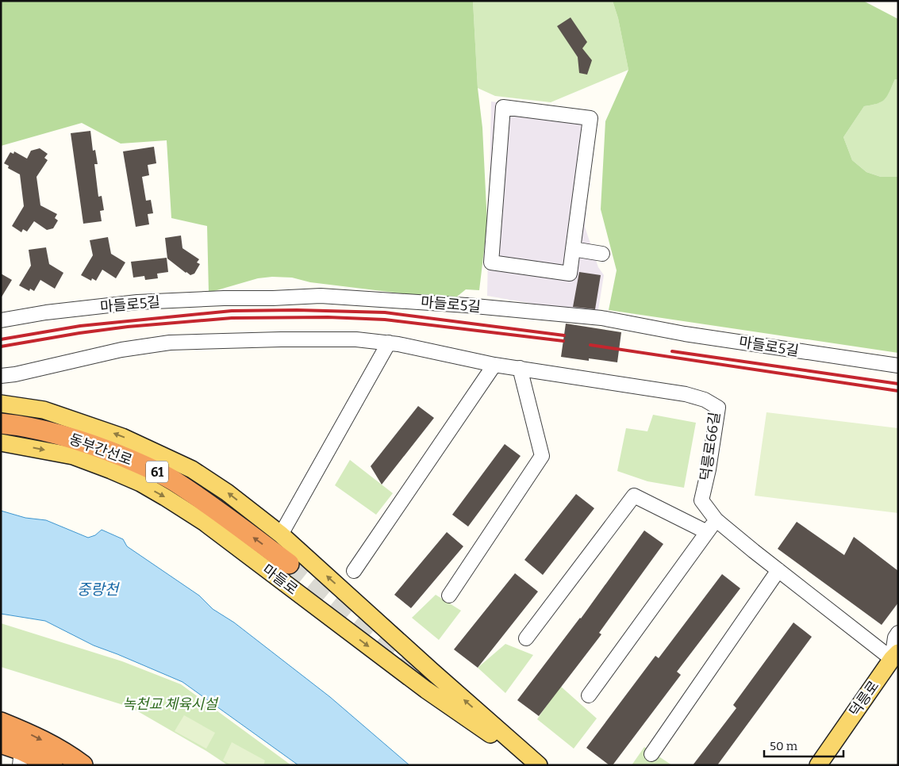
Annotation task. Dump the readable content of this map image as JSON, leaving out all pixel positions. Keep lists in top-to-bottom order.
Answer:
{
  "streets": {
    "highway": ["동부간선로", "61"],
    "main road": ["마들로", "덕릉로"],
    "street": ["마들로5길", "덕릉로66길"]
  },
  "crossings": [
    ["덕릉로66길", "덕릉로"]
  ],
  "one_way": ["동부간선로"],
  "water": ["중랑천"],
  "parks": ["녹천교 체육시설"],
  "scale_bar": "50 m"
}
